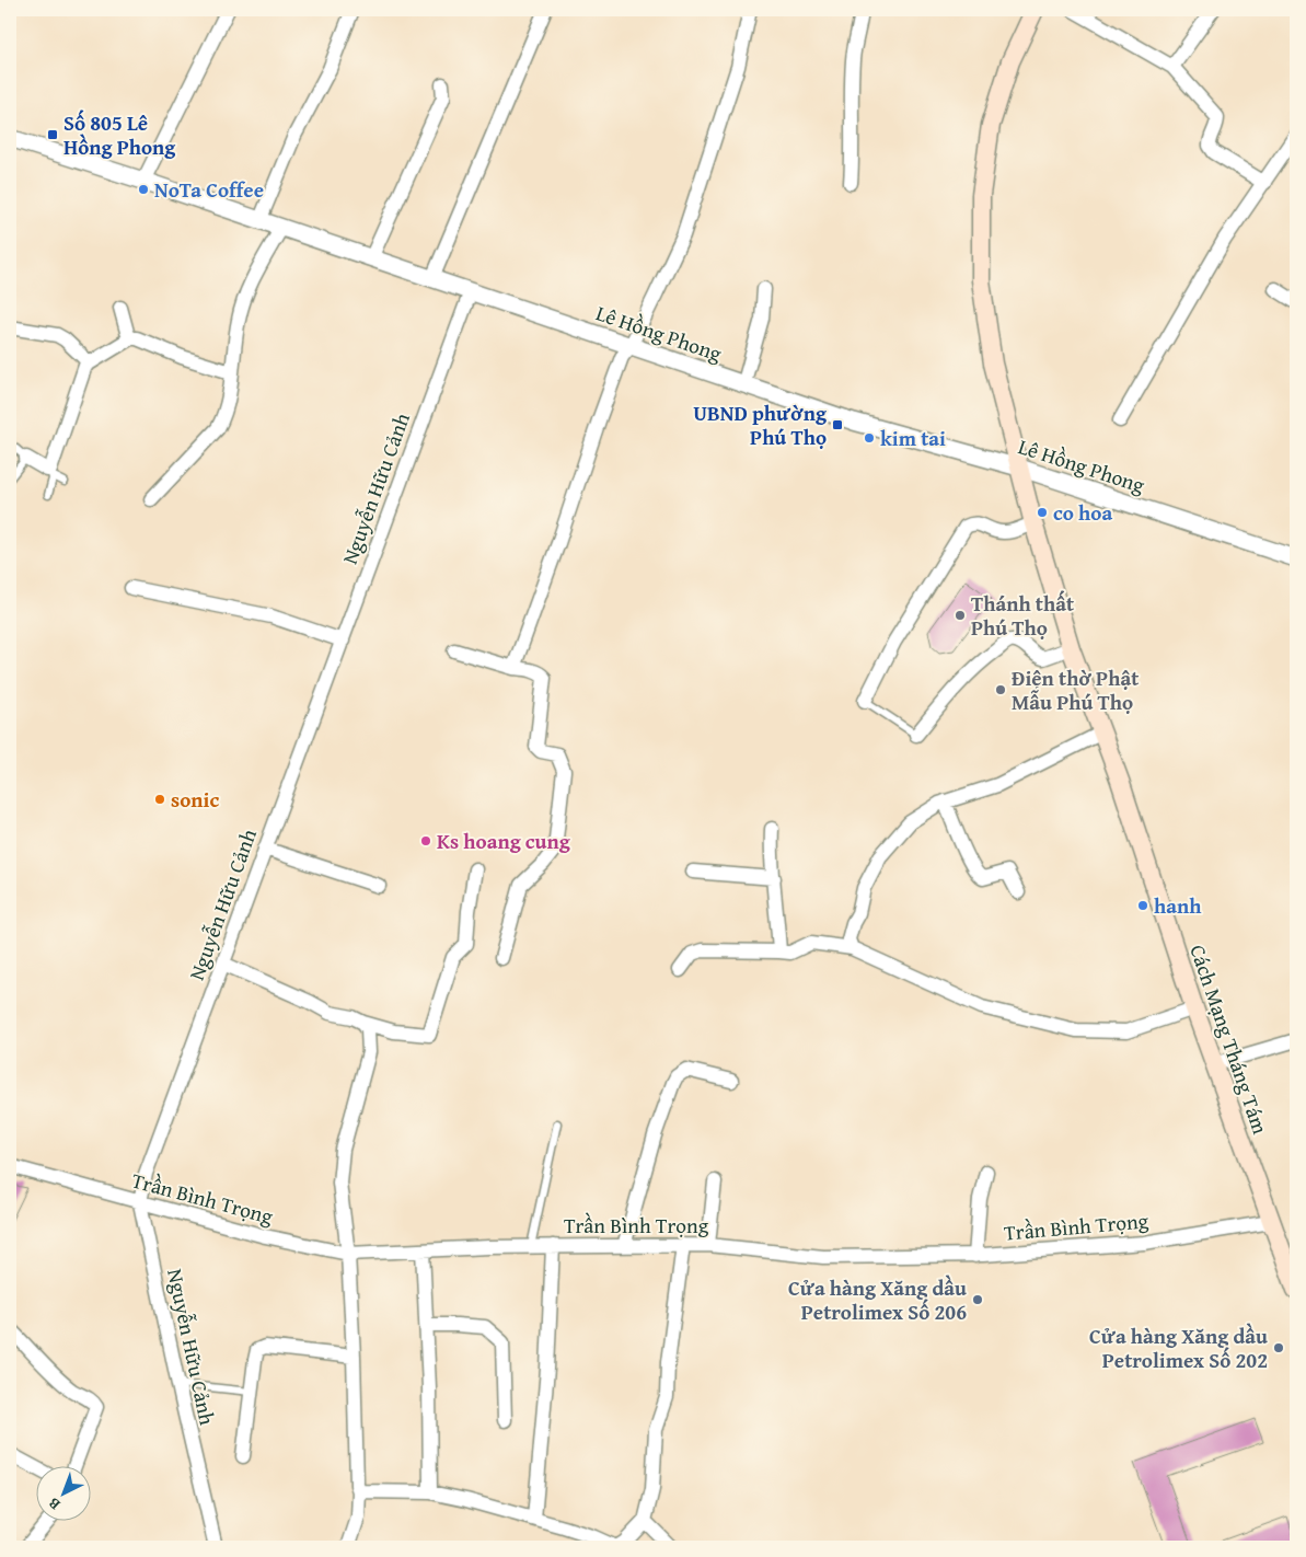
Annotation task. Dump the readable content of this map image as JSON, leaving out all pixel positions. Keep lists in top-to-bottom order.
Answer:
{
  "streets": {
    "main road": ["Cách Mạng Tháng Tám"],
    "street": ["Lê Hồng Phong", "Nguyễn Hữu Cảnh", "Trần Bình Trọng"]
  },
  "crossings": [
    ["Lê Hồng Phong", "Nguyễn Hữu Cảnh"],
    ["Lê Hồng Phong", "Cách Mạng Tháng Tám"],
    ["Nguyễn Hữu Cảnh", "Trần Bình Trọng"],
    ["Cách Mạng Tháng Tám", "Trần Bình Trọng"]
  ],
  "places": {
    "transit": ["Số 805 Lê Hồng Phong", "UBND phường Phú Thọ"],
    "other": [
      "NoTa Coffee",
      "kim tai",
      "co hoa",
      "Thánh thất Phú Thọ",
      "Điện thờ Phật Mẫu Phú Thọ",
      "sonic",
      "Ks hoang cung",
      "hanh",
      "Cửa hàng Xăng dầu Petrolimex Số 206",
      "Cửa hàng Xăng dầu Petrolimex Số 202"
    ]
  },
  "north": "bottom left"
}
